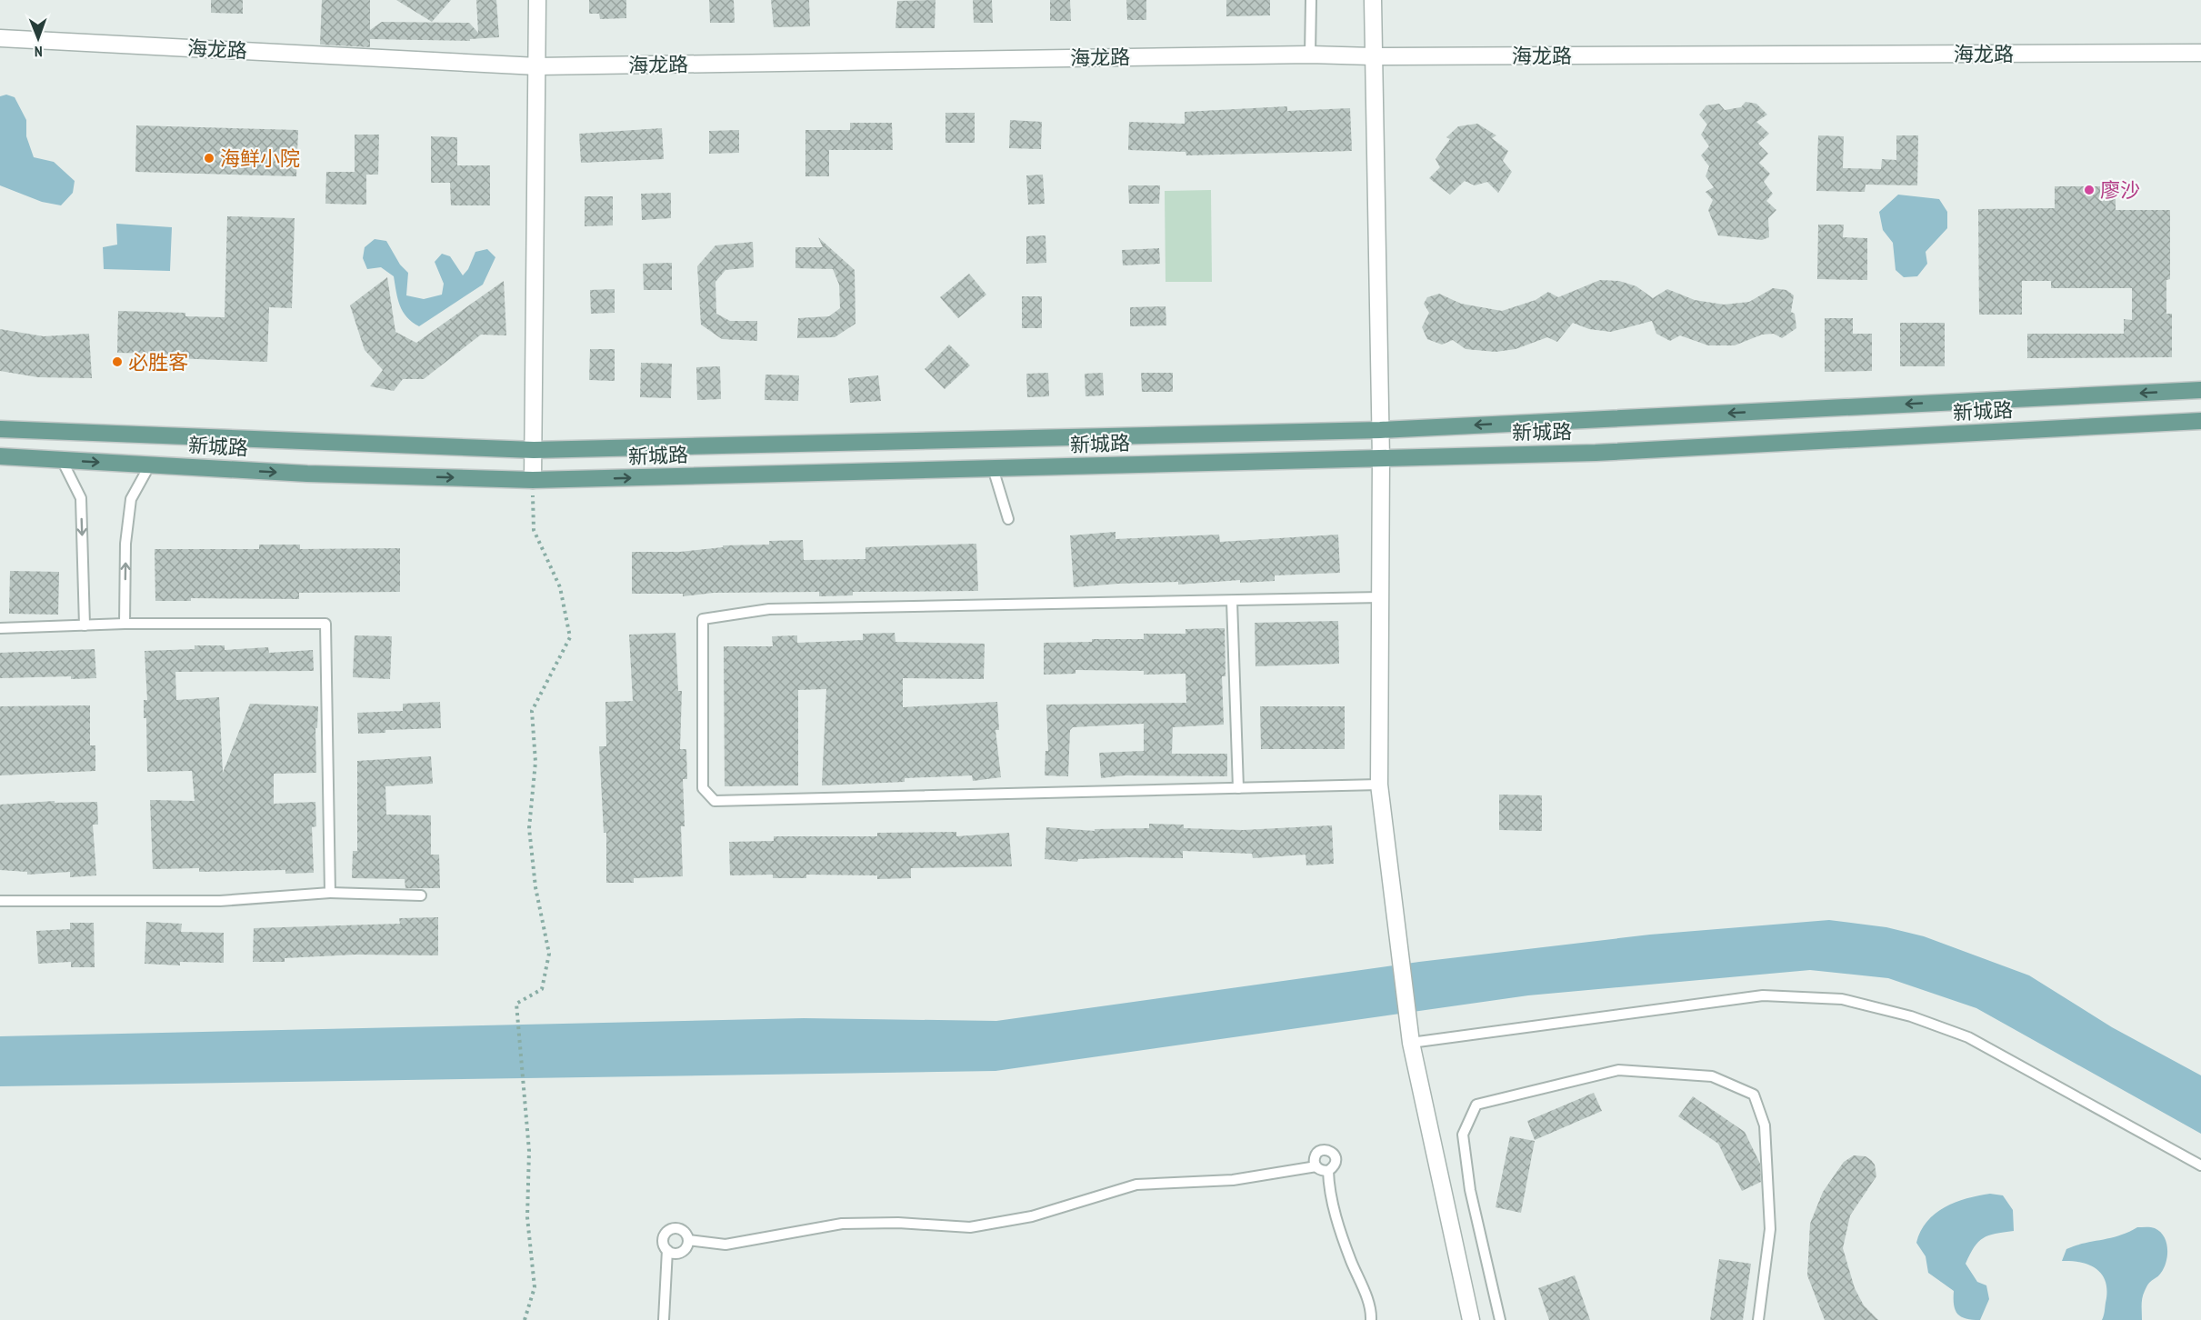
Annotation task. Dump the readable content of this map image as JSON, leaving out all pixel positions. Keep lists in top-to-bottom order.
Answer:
{
  "streets": {
    "main road": ["新城路"],
    "street": ["海龙路"]
  },
  "places": ["海鲜小院", "廖沙", "必胜客"],
  "north": "bottom"
}
